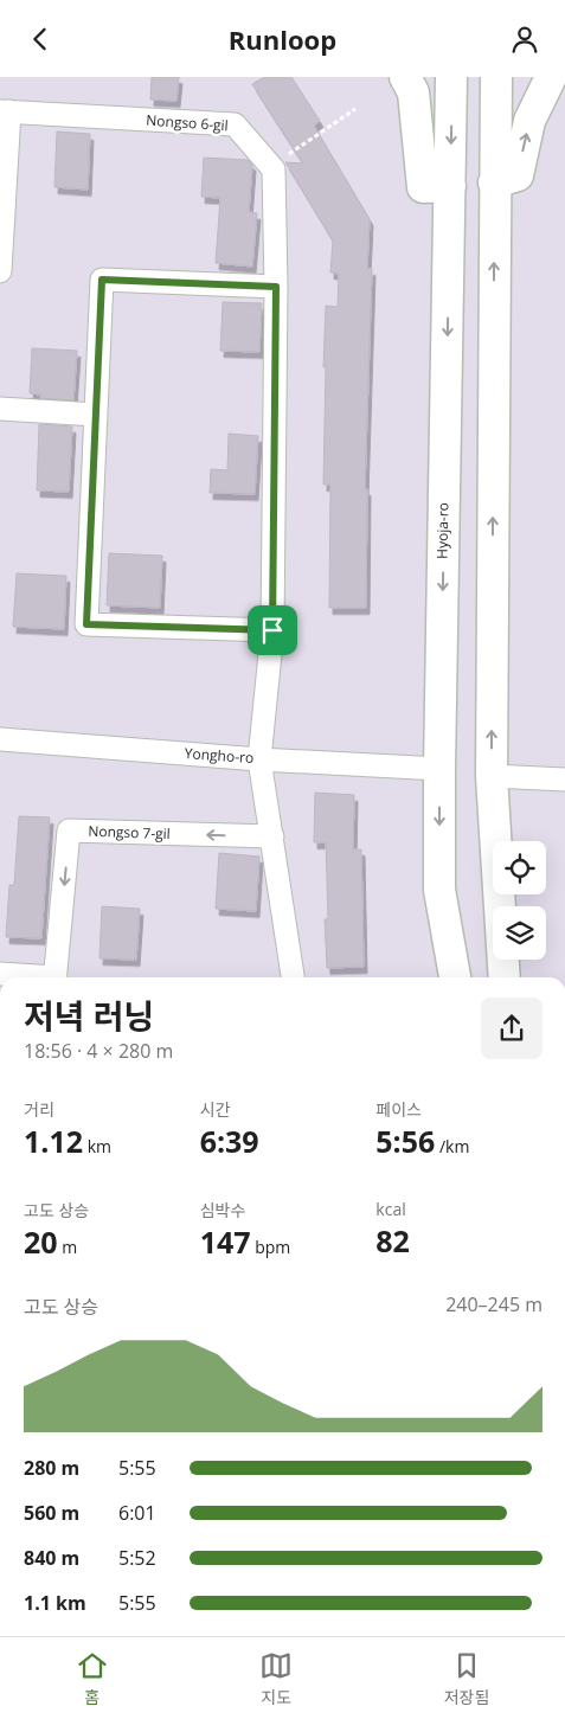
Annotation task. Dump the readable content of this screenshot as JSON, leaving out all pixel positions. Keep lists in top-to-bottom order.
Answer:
{
  "streets": {
    "street": [
      "Nongso 6-gil",
      "Hyoja-ro",
      "Yongho-ro",
      "Nongso 7-gil"
    ]
  },
  "crossings": [
    ["Hyoja-ro", "Yongho-ro"]
  ],
  "page": {
    "header": "Runloop",
    "heading": ["저녁 러닝", "18:56 · 4 × 280 m"],
    "stats": [
      ["거리", "1.12 km"],
      ["시간", "6:39"],
      ["페이스", "5:56 /km"],
      ["고도 상승", "20 m"],
      ["심박수", "147 bpm"],
      ["kcal", "82"]
    ],
    "chart": ["고도 상승", "240–245 m"],
    "list": [
      {
        "name": "280 m",
        "note": "5:55"
      },
      {
        "name": "560 m",
        "note": "6:01"
      },
      {
        "name": "840 m",
        "note": "5:52"
      },
      {
        "name": "1.1 km",
        "note": "5:55"
      }
    ],
    "tabs": ["홈", "지도", "저장됨"]
  }
}
